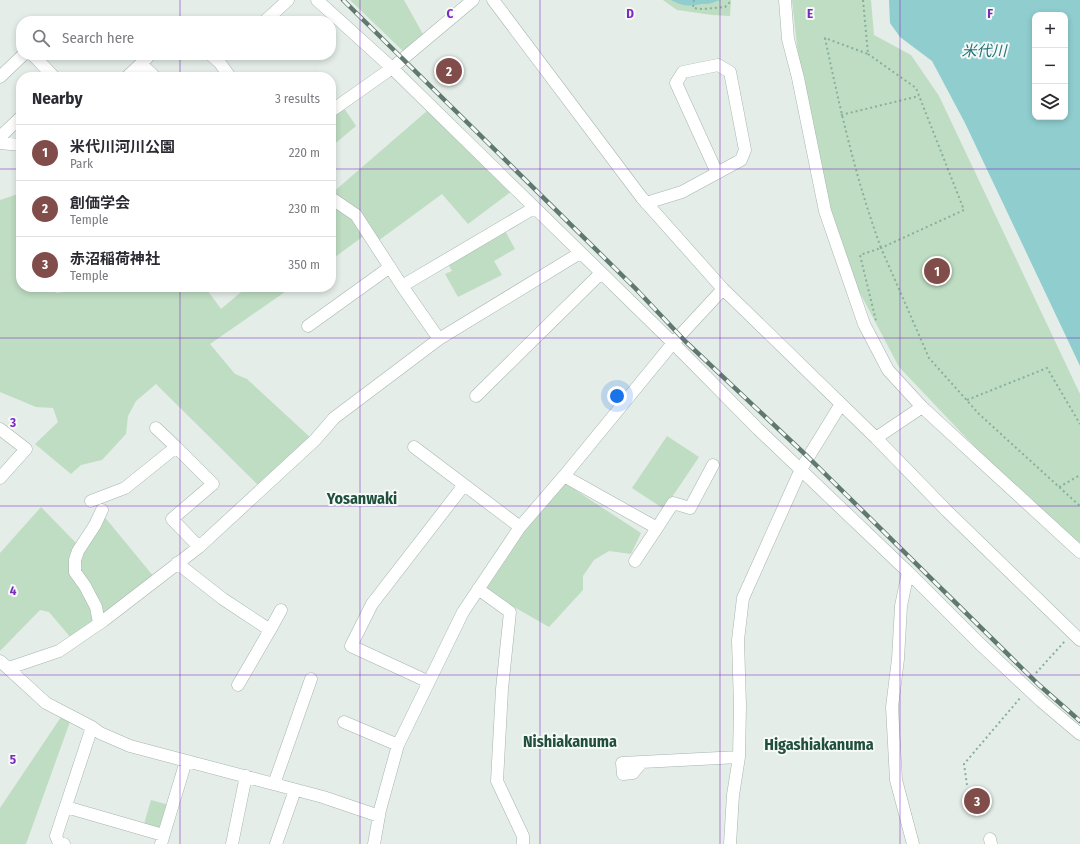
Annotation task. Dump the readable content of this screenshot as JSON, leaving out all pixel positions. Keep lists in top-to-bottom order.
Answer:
{
  "districts": ["Yosanwaki", "Nishiakanuma", "Higashiakanuma"],
  "water": ["米代川"],
  "page": {
    "map_buttons": ["+", "−"],
    "search": "Search here",
    "pins": ["2", "1", "3"],
    "heading": ["Nearby", "3 results"],
    "list": [
      {
        "mark": "1",
        "name": "米代川河川公園",
        "note": "Park",
        "value": "220 m"
      },
      {
        "mark": "2",
        "name": "創価学会",
        "note": "Temple",
        "value": "230 m"
      },
      {
        "mark": "3",
        "name": "赤沼稲荷神社",
        "note": "Temple",
        "value": "350 m"
      }
    ]
  },
  "grid": {
    "columns": [
      "C",
      "D",
      "E",
      "F"
    ],
    "rows": ["3", "4", "5"]
  }
}
